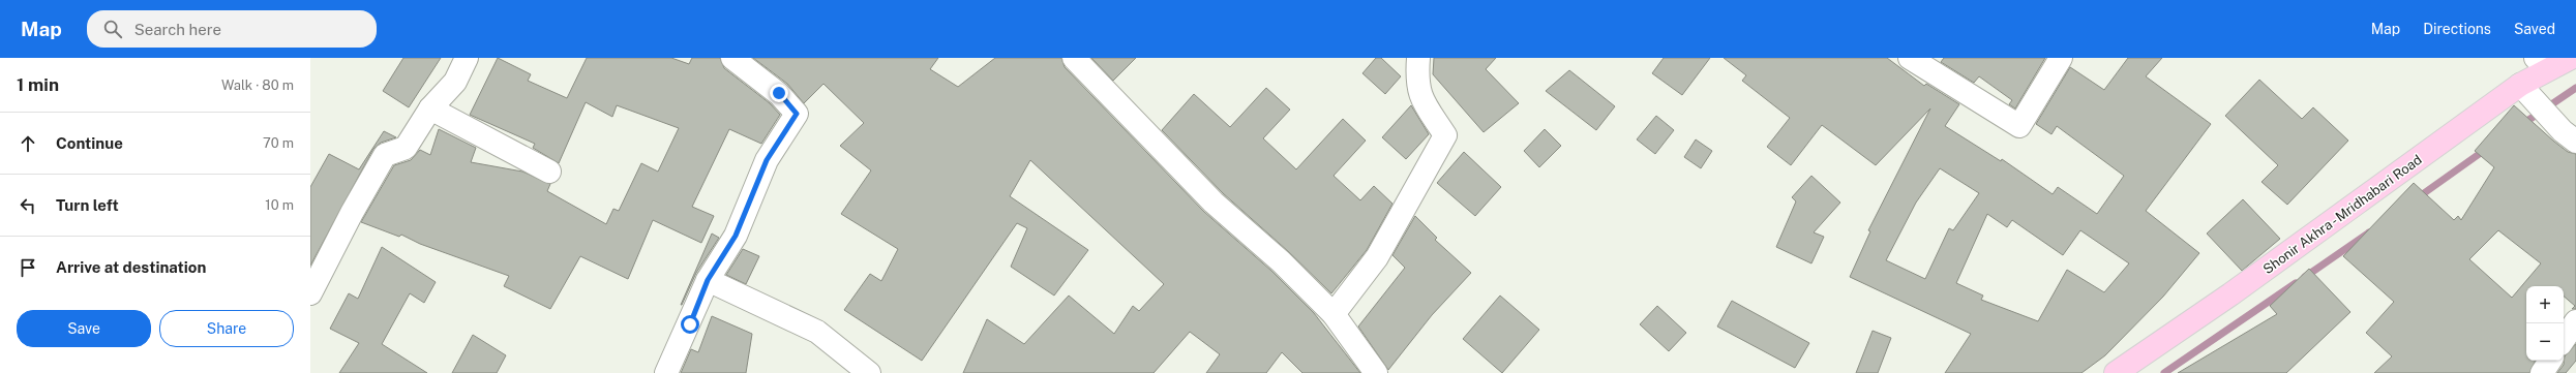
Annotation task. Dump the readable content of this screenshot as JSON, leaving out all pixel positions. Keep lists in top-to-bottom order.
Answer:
{
  "streets": {
    "main road": ["Shonir Akhra - Mridhabari Road"]
  },
  "page": {
    "header": "Map",
    "search": "Search here",
    "nav": ["Map", "Directions", "Saved"],
    "heading": ["1 min", "Walk · 80 m"],
    "list": [
      ["Continue", "70 m"],
      ["Turn left", "10 m"],
      "Arrive at destination"
    ],
    "map_buttons": ["+", "−"],
    "buttons": ["Save", "Share"]
  }
}
